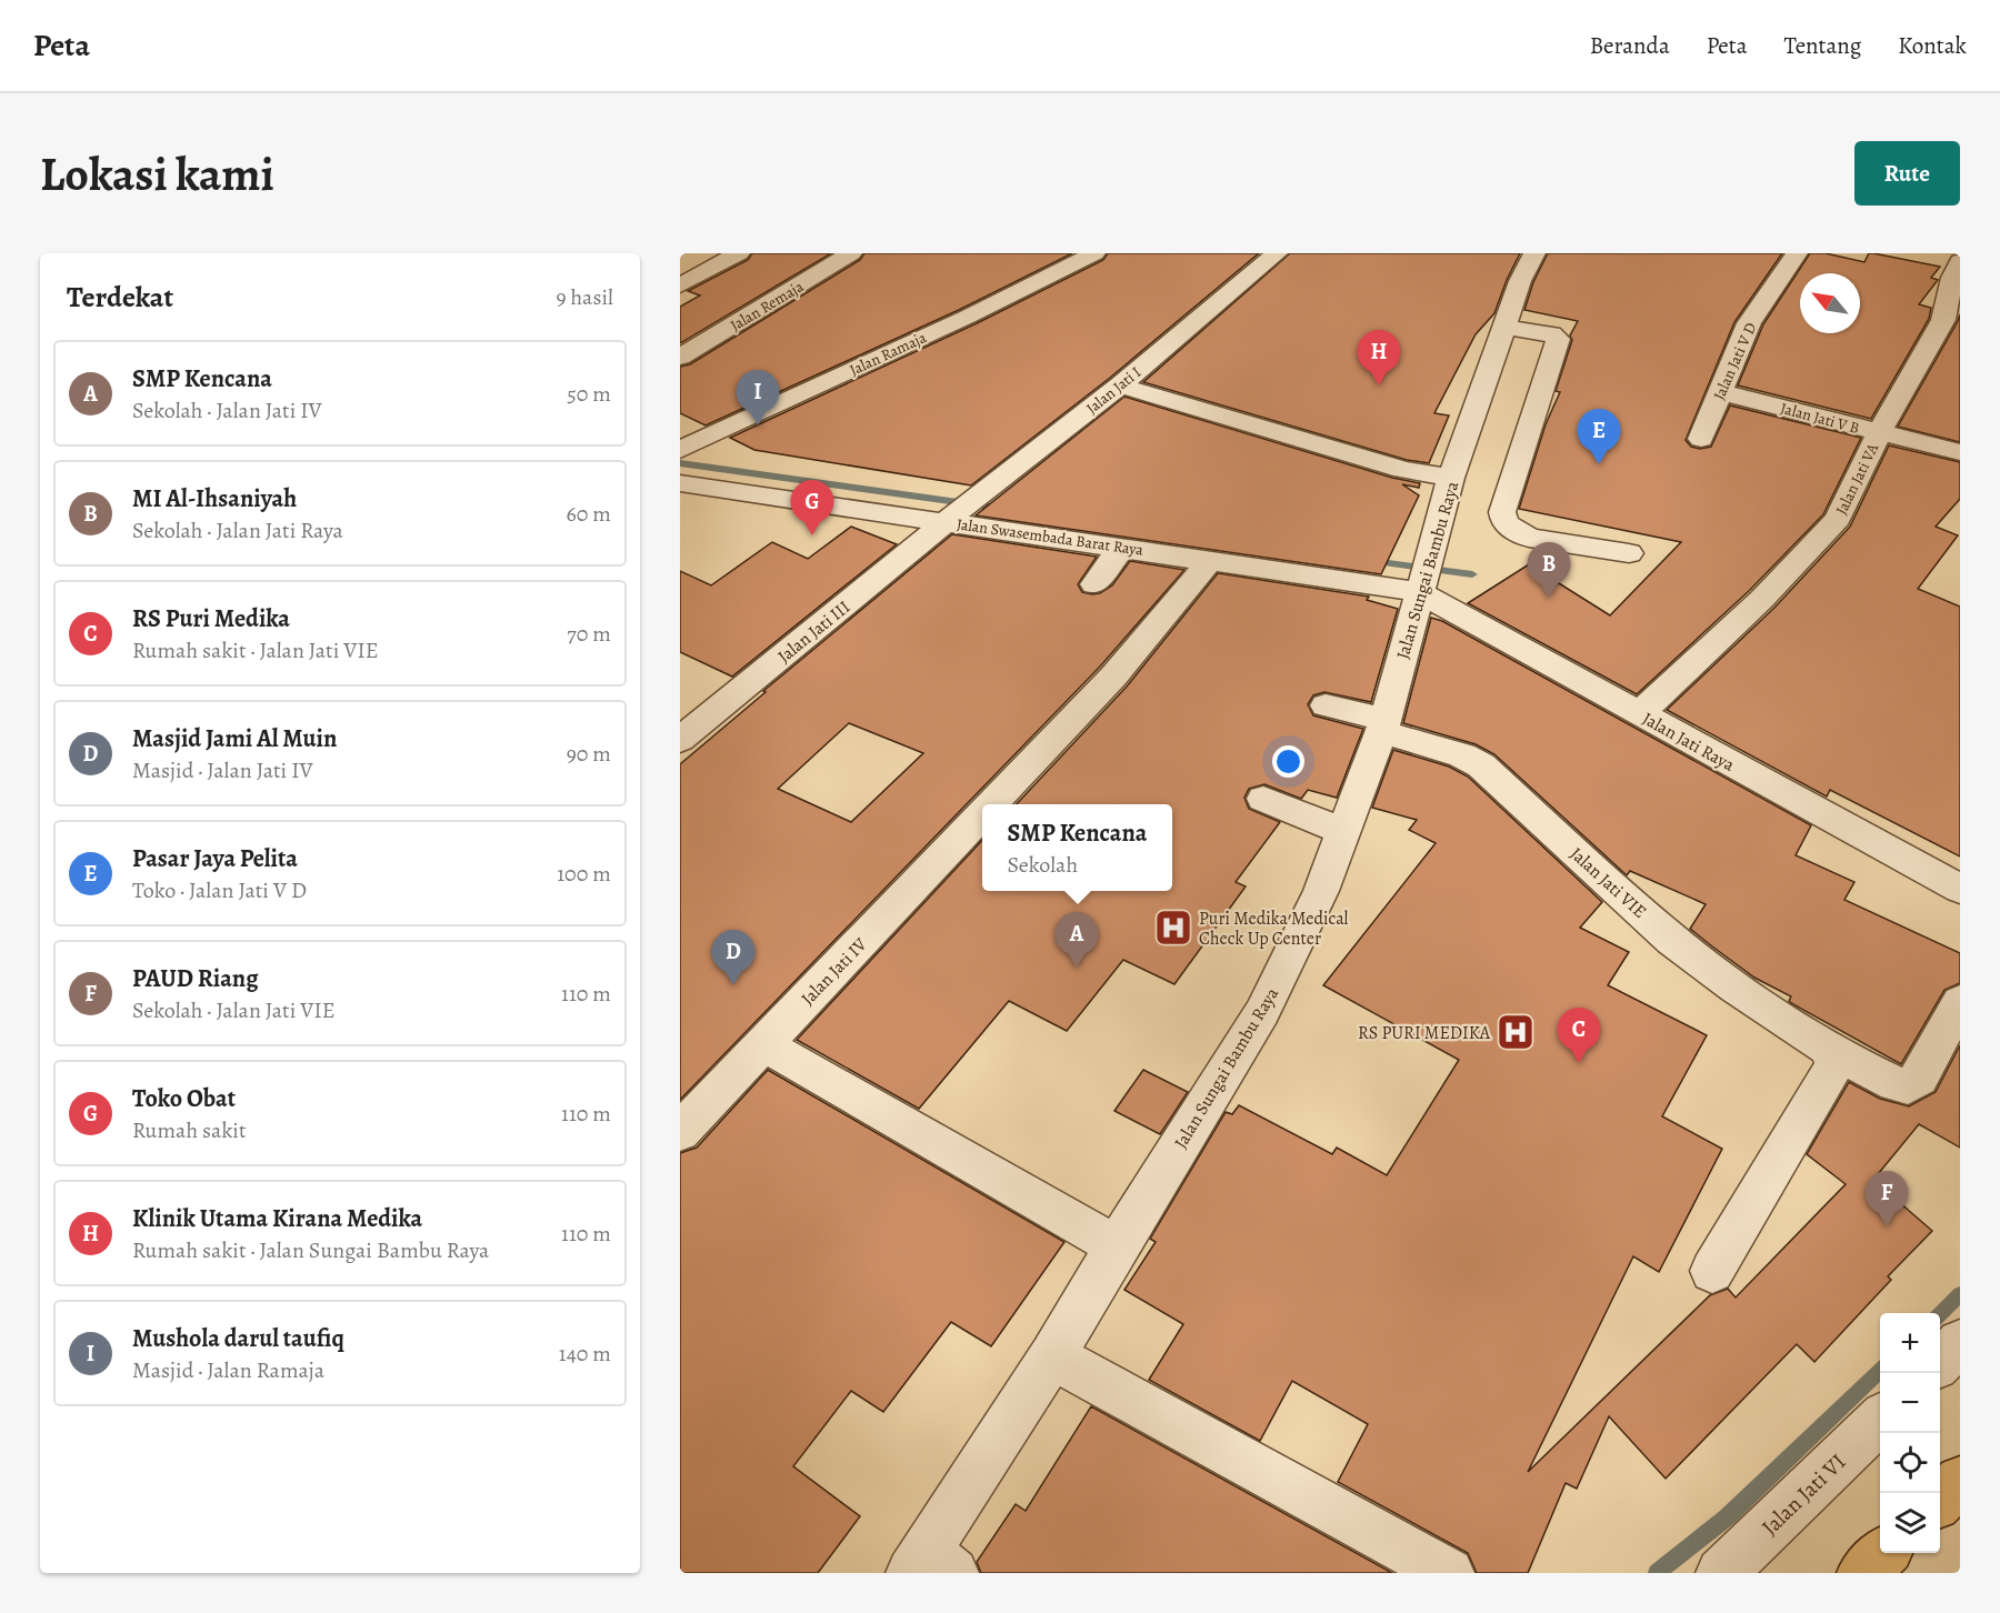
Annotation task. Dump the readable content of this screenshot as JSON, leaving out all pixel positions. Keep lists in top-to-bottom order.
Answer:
{
  "streets": {
    "street": [
      "Jalan Remaja",
      "Jalan Ramaja",
      "Jalan Jati V D",
      "Jalan Jati I",
      "Jalan Jati V B",
      "Jalan Jati VA",
      "Jalan Swasembada Barat Raya",
      "Jalan Sungai Bambu Raya",
      "Jalan Jati III",
      "Jalan Jati Raya",
      "Jalan Jati VIE",
      "Jalan Jati IV",
      "Jalan Jati VI"
    ]
  },
  "crossings": [
    ["Jalan Jati V D", "Jalan Jati V B"],
    ["Jalan Jati I", "Jalan Swasembada Barat Raya"],
    ["Jalan Jati I", "Jalan Jati III"],
    ["Jalan Jati V B", "Jalan Jati VA"],
    ["Jalan Jati VA", "Jalan Jati Raya"],
    ["Jalan Swasembada Barat Raya", "Jalan Sungai Bambu Raya"],
    ["Jalan Swasembada Barat Raya", "Jalan Jati III"],
    ["Jalan Swasembada Barat Raya", "Jalan Jati Raya"],
    ["Jalan Swasembada Barat Raya", "Jalan Jati IV"],
    ["Jalan Sungai Bambu Raya", "Jalan Jati Raya"],
    ["Jalan Sungai Bambu Raya", "Jalan Jati VIE"]
  ],
  "places": {
    "hospital": ["Puri Medika Medical Check Up Center", "RS PURI MEDIKA"]
  },
  "north": "top left",
  "page": {
    "header": "Peta",
    "nav": [
      "Beranda",
      "Peta",
      "Tentang",
      "Kontak"
    ],
    "buttons": "Rute",
    "title": "Lokasi kami",
    "heading": ["Terdekat", "9 hasil"],
    "pins": [
      "H",
      "I",
      "E",
      "G",
      "B",
      "A",
      "D",
      "C",
      "F"
    ],
    "list": [
      {
        "mark": "A",
        "name": "SMP Kencana",
        "note": "Sekolah · Jalan Jati IV",
        "value": "50 m"
      },
      {
        "mark": "B",
        "name": "MI Al-Ihsaniyah",
        "note": "Sekolah · Jalan Jati Raya",
        "value": "60 m"
      },
      {
        "mark": "C",
        "name": "RS Puri Medika",
        "note": "Rumah sakit · Jalan Jati VIE",
        "value": "70 m"
      },
      {
        "mark": "D",
        "name": "Masjid Jami Al Muin",
        "note": "Masjid · Jalan Jati IV",
        "value": "90 m"
      },
      {
        "mark": "E",
        "name": "Pasar Jaya Pelita",
        "note": "Toko · Jalan Jati V D",
        "value": "100 m"
      },
      {
        "mark": "F",
        "name": "PAUD Riang",
        "note": "Sekolah · Jalan Jati VIE",
        "value": "110 m"
      },
      {
        "mark": "G",
        "name": "Toko Obat",
        "note": "Rumah sakit",
        "value": "110 m"
      },
      {
        "mark": "H",
        "name": "Klinik Utama Kirana Medika",
        "note": "Rumah sakit · Jalan Sungai Bambu Raya",
        "value": "110 m"
      },
      {
        "mark": "I",
        "name": "Mushola darul taufiq",
        "note": "Masjid · Jalan Ramaja",
        "value": "140 m"
      }
    ],
    "popup": ["SMP Kencana", "Sekolah"],
    "map_buttons": ["+", "−"]
  }
}
